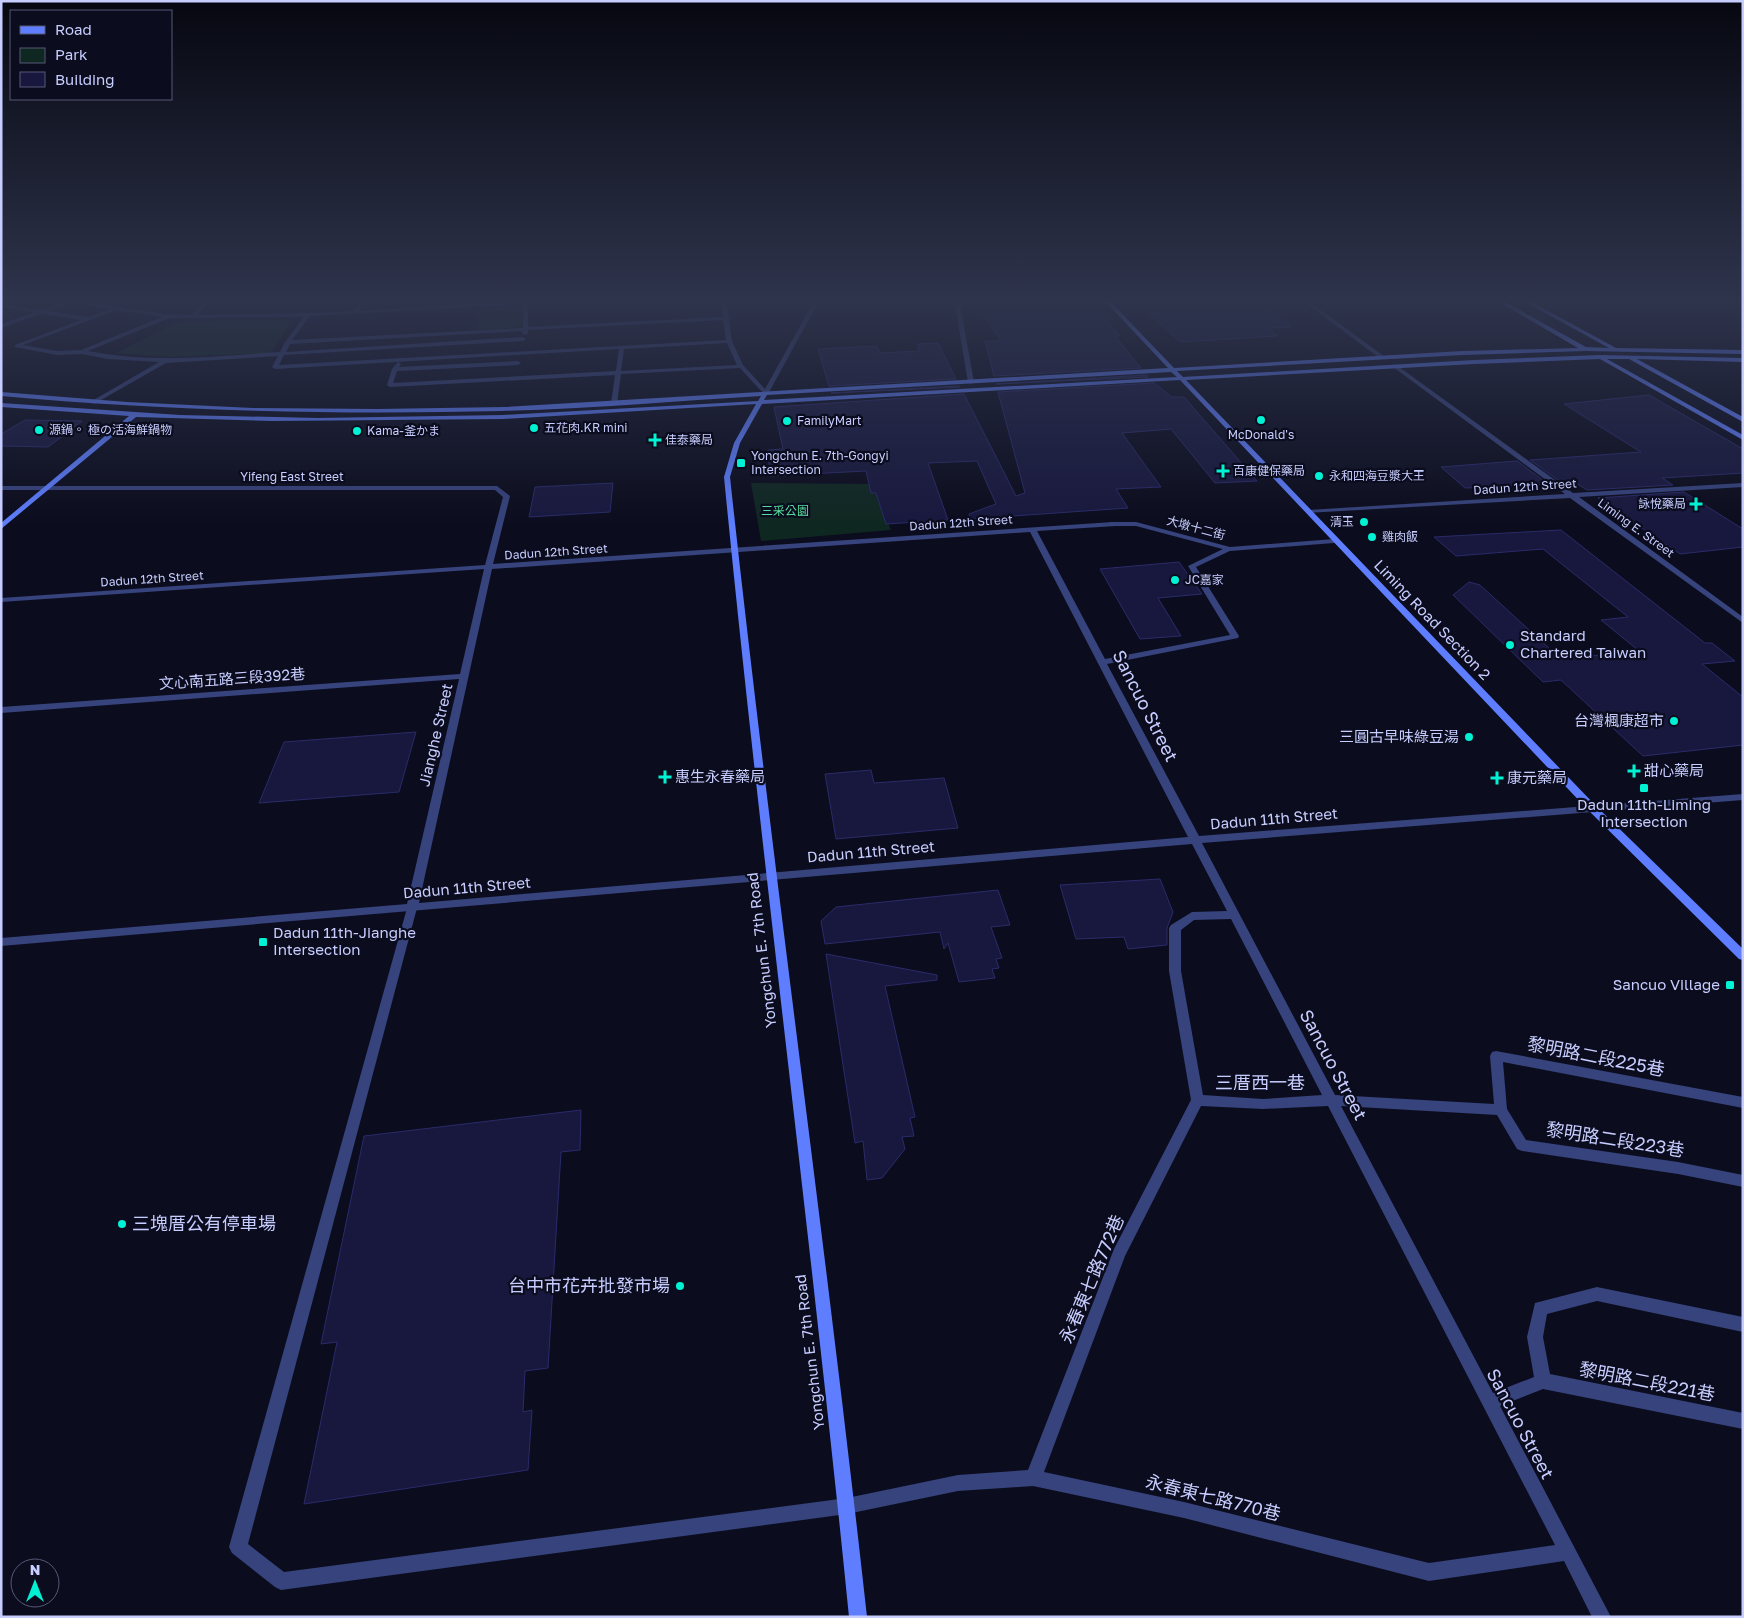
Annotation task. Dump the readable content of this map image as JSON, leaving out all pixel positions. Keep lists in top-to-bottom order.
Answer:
{
  "streets": {
    "main road": ["Liming Road Section 2", "Yongchun E. 7th Road"],
    "street": [
      "Yifeng East Street",
      "Dadun 12th Street",
      "大墩十二街",
      "Liming E. Street",
      "文心南五路三段392巷",
      "Sancuo Street",
      "Jianghe Street",
      "Dadun 11th Street",
      "黎明路二段225巷",
      "三厝西一巷",
      "黎明路二段223巷",
      "永春東七路772巷",
      "黎明路二段221巷",
      "永春東七路770巷"
    ]
  },
  "crossings": [
    ["Yifeng East Street", "Dadun 12th Street"],
    ["Yifeng East Street", "Jianghe Street"],
    ["Dadun 12th Street", "大墩十二街"],
    ["Dadun 12th Street", "Liming E. Street"],
    ["Dadun 12th Street", "Liming Road Section 2"],
    ["Dadun 12th Street", "Sancuo Street"],
    ["Dadun 12th Street", "Jianghe Street"],
    ["Dadun 12th Street", "Yongchun E. 7th Road"],
    ["大墩十二街", "Liming Road Section 2"],
    ["Liming Road Section 2", "Dadun 11th Street"],
    ["文心南五路三段392巷", "Jianghe Street"],
    ["Sancuo Street", "Dadun 11th Street"],
    ["Sancuo Street", "三厝西一巷"],
    ["Sancuo Street", "永春東七路770巷"],
    ["Jianghe Street", "Dadun 11th Street"],
    ["Jianghe Street", "Yongchun E. 7th Road"],
    ["Jianghe Street", "永春東七路770巷"],
    ["Dadun 11th Street", "Yongchun E. 7th Road"],
    ["Yongchun E. 7th Road", "永春東七路770巷"],
    ["黎明路二段225巷", "三厝西一巷"],
    ["黎明路二段225巷", "黎明路二段223巷"],
    ["三厝西一巷", "黎明路二段223巷"],
    ["三厝西一巷", "永春東七路772巷"],
    ["永春東七路772巷", "永春東七路770巷"]
  ],
  "parks": ["三采公園"],
  "places": {
    "other": [
      "McDonald's",
      "FamilyMart",
      "五花肉.KR mini",
      "源鍋。 極の活海鮮鍋物",
      "Kama-釜かま",
      "永和四海豆漿大王",
      "清玉",
      "雞肉飯",
      "JC嘉家",
      "Standard Chartered Taiwan",
      "台灣楓康超市",
      "三圓古早味綠豆湯",
      "三塊厝公有停車場",
      "台中市花卉批發市場"
    ],
    "health": [
      "佳泰藥局",
      "百康健保藥局",
      "詠悅藥局",
      "甜心藥局",
      "惠生永春藥局",
      "康元藥局"
    ],
    "transit": [
      "Yongchun E. 7th-Gongyi Intersection",
      "Dadun 11th-Liming Intersection",
      "Dadun 11th-Jianghe Intersection",
      "Sancuo Village"
    ]
  },
  "legend": ["Road", "Park", "Building"],
  "north": "top"
}
